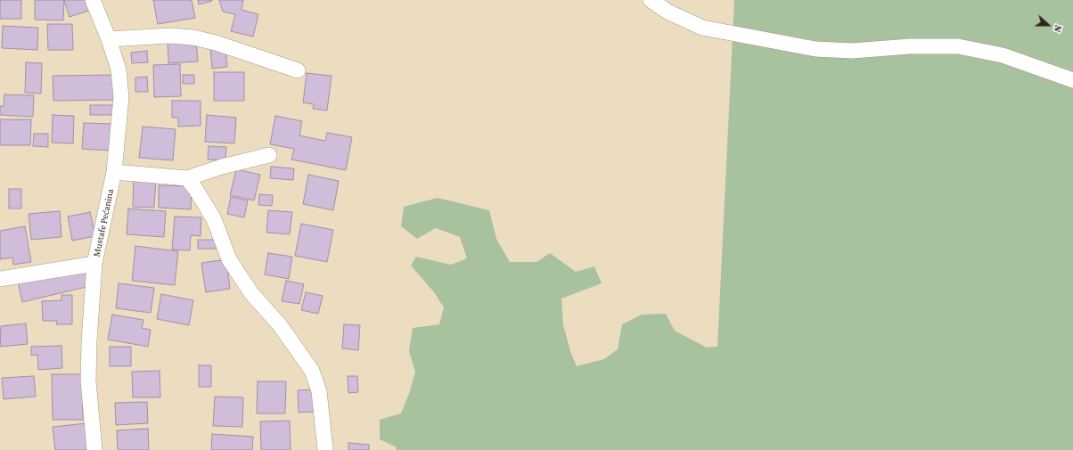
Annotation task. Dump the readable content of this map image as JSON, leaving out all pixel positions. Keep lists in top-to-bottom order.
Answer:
{
  "streets": {
    "street": ["Mustafe Pećanina"]
  },
  "north": "right"
}
